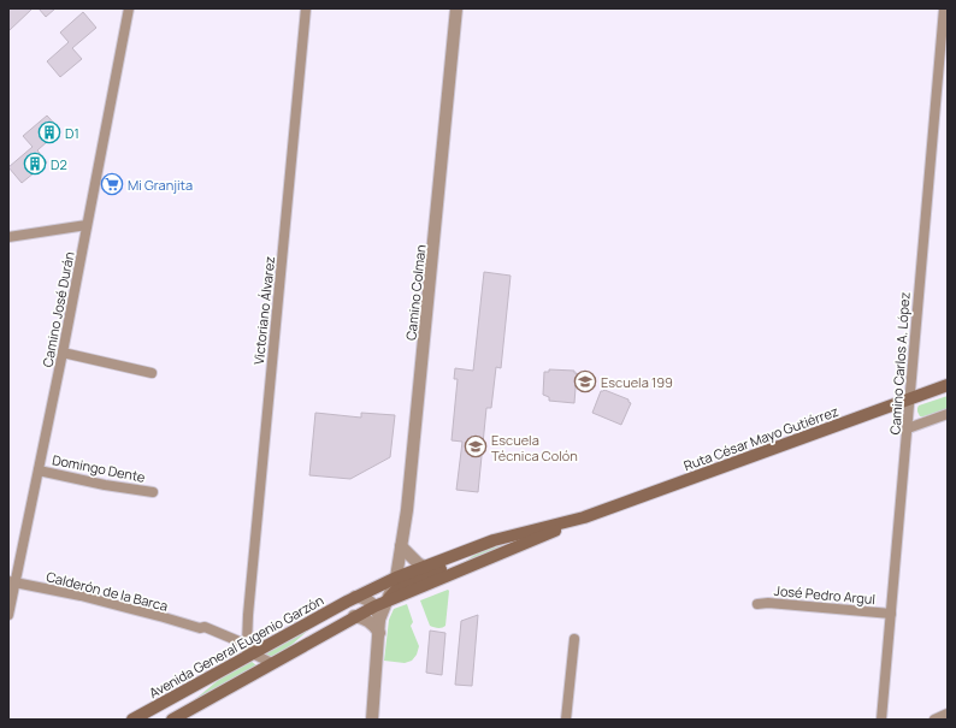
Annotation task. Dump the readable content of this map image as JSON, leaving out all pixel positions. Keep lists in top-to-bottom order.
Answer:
{
  "streets": {
    "main road": ["Ruta César Mayo Gutiérrez", "Avenida General Eugenio Garzón"],
    "street": [
      "Camino Colman",
      "Camino José Durán",
      "Victoriano Álvarez",
      "Camino Carlos A. López",
      "Domingo Dente",
      "Calderón de la Barca",
      "José Pedro Argul"
    ]
  },
  "crossings": [
    ["Camino Colman", "Ruta César Mayo Gutiérrez"],
    ["Camino José Durán", "Domingo Dente"],
    ["Camino José Durán", "Calderón de la Barca"],
    ["Victoriano Álvarez", "Calderón de la Barca"],
    ["Victoriano Álvarez", "Avenida General Eugenio Garzón"],
    ["Camino Carlos A. López", "Ruta César Mayo Gutiérrez"],
    ["Camino Carlos A. López", "José Pedro Argul"],
    ["Ruta César Mayo Gutiérrez", "Avenida General Eugenio Garzón"],
    ["Calderón de la Barca", "Avenida General Eugenio Garzón"]
  ],
  "places": {
    "building": ["D1", "D2"],
    "supermarket": ["Mi Granjita"],
    "school or university": ["Escuela 199", "Escuela Técnica Colón"]
  }
}
